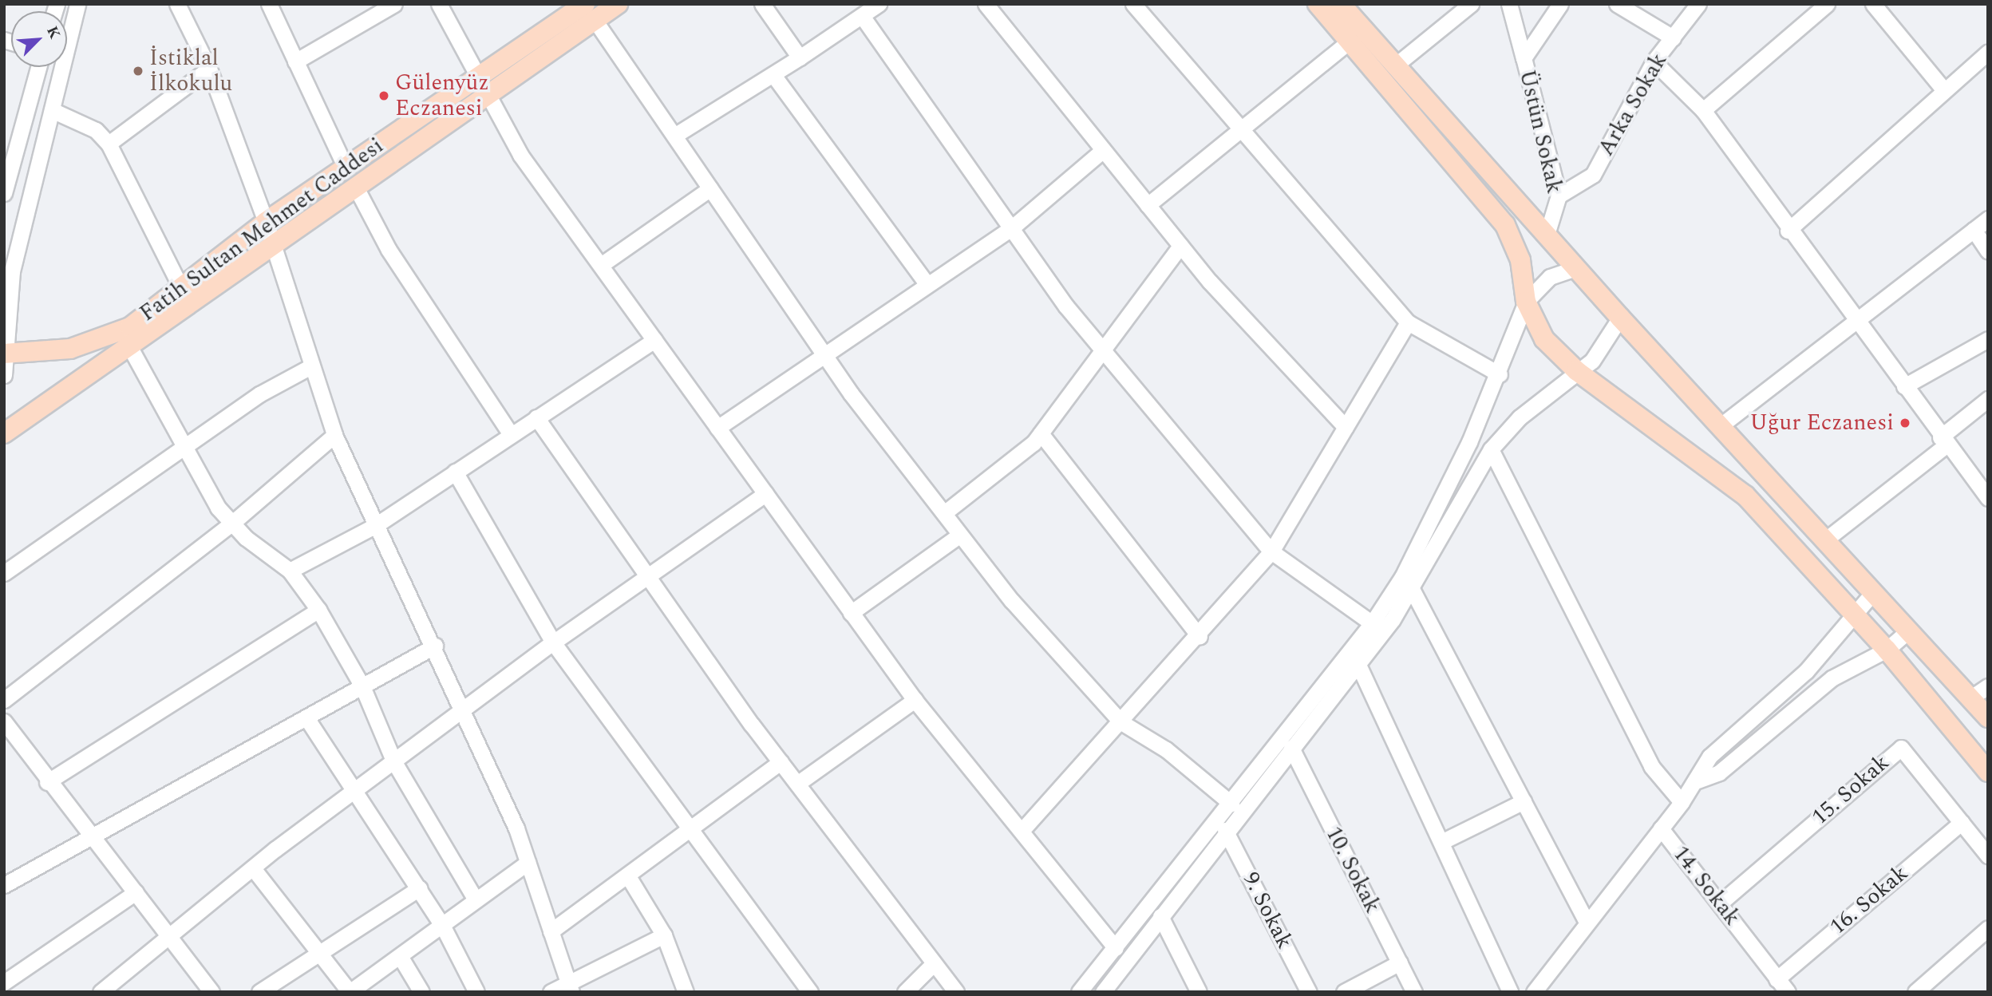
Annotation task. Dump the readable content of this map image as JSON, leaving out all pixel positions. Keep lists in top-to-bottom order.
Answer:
{
  "streets": {
    "main road": ["Fatih Sultan Mehmet Caddesi"],
    "street": [
      "Arka Sokak",
      "Üstün Sokak",
      "15. Sokak",
      "10. Sokak",
      "14. Sokak",
      "16. Sokak",
      "9. Sokak"
    ]
  },
  "crossings": [
    ["Arka Sokak", "Üstün Sokak"],
    ["15. Sokak", "14. Sokak"],
    ["15. Sokak", "16. Sokak"],
    ["14. Sokak", "16. Sokak"]
  ],
  "places": ["İstiklal İlkokulu", "Gülenyüz Eczanesi", "Uğur Eczanesi"],
  "north": "top right"
}
